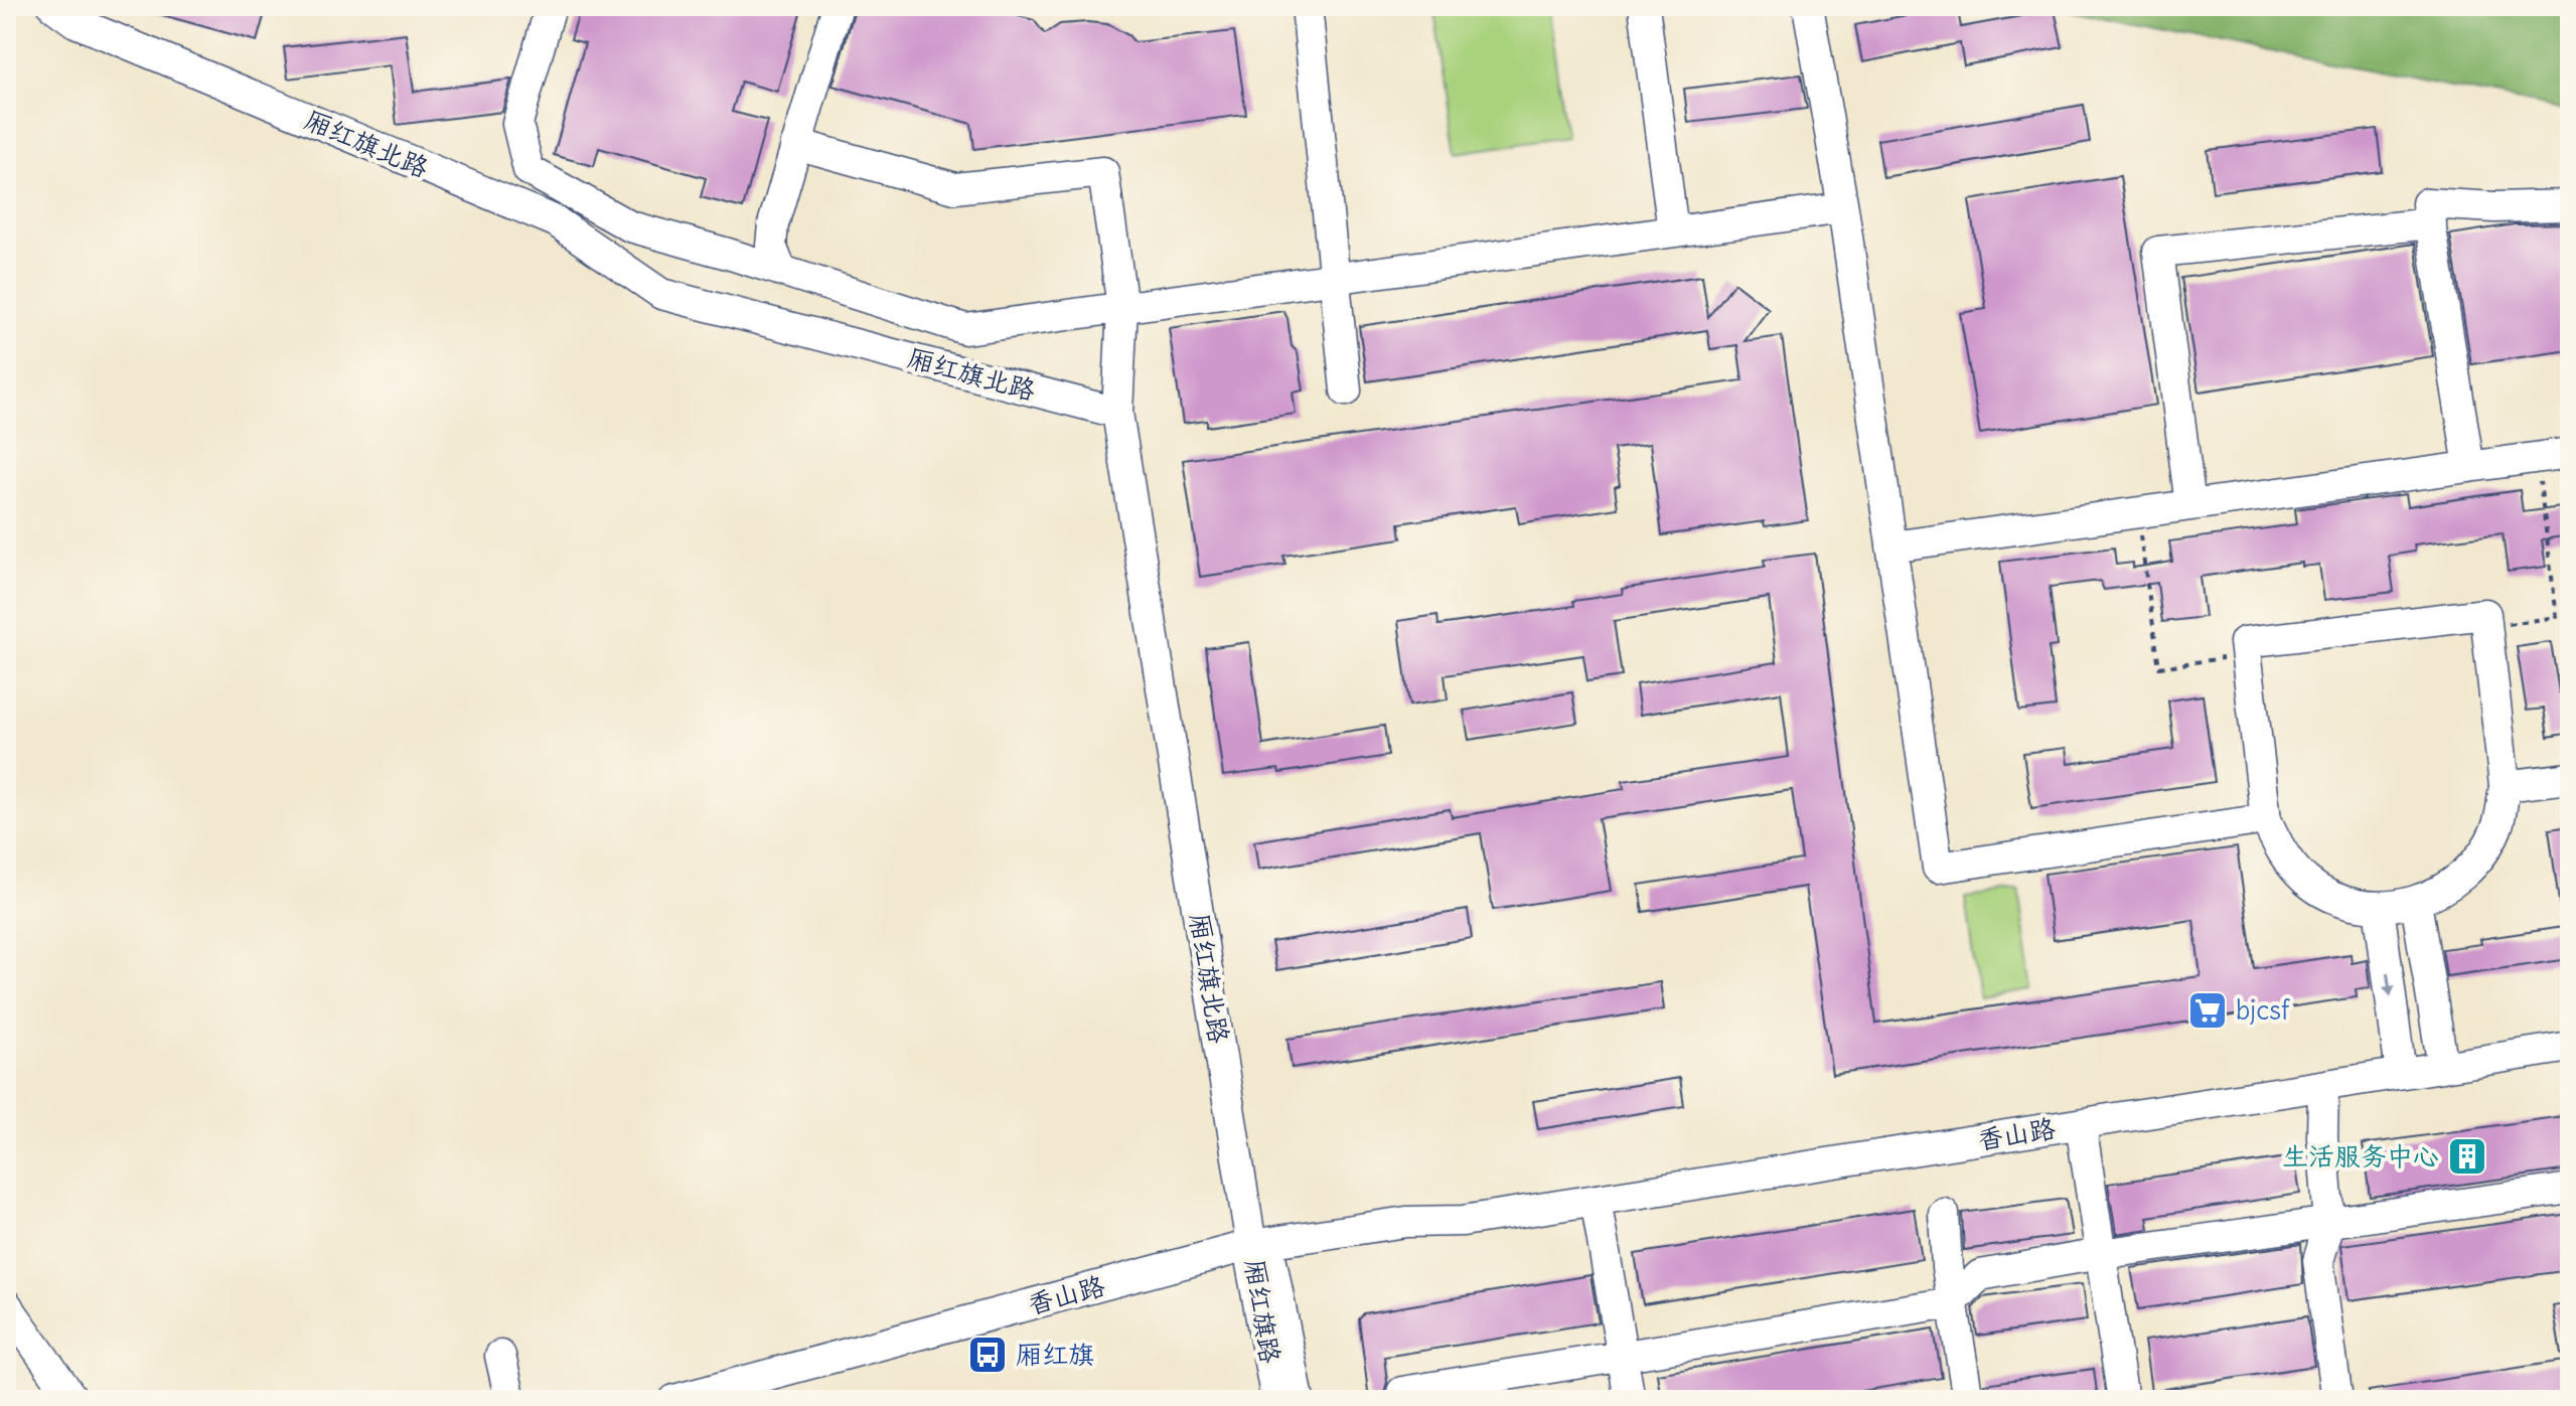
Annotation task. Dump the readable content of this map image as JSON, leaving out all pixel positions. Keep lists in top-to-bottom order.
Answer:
{
  "streets": {
    "street": ["厢红旗北路", "香山路", "厢红旗路"]
  },
  "crossings": [
    ["厢红旗北路", "香山路"],
    ["厢红旗北路", "厢红旗路"],
    ["香山路", "厢红旗路"]
  ],
  "places": {
    "supermarket": ["bjcsf"],
    "building": ["生活服务中心"],
    "bus stop": ["厢红旗"]
  }
}
